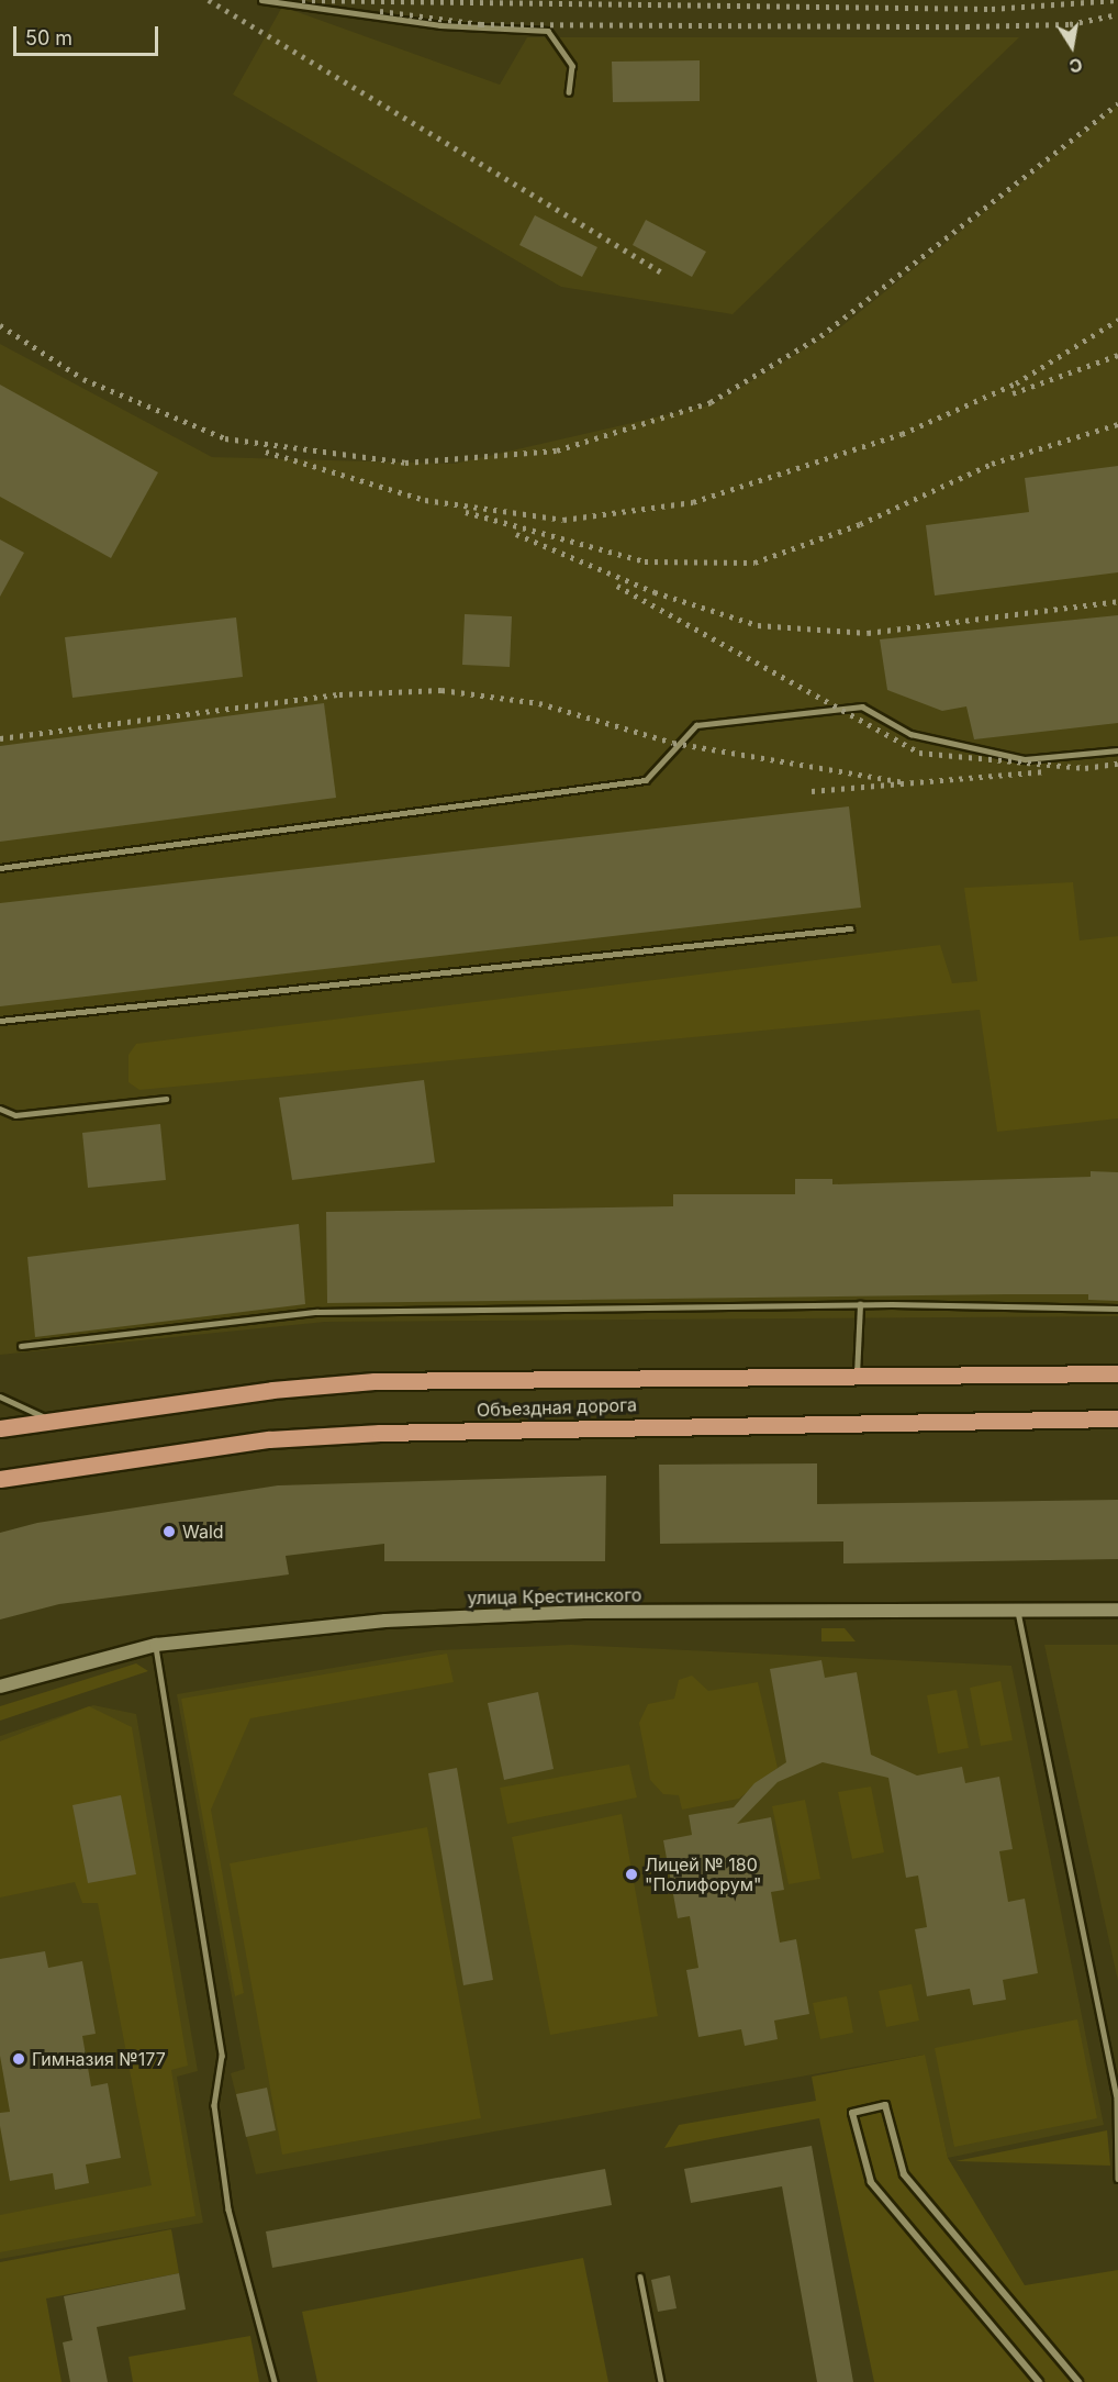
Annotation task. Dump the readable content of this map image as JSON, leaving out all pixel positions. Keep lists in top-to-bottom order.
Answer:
{
  "streets": {
    "main road": ["Объездная дорога"],
    "street": ["улица Крестинского"]
  },
  "places": ["Wald", "Лицей № 180 \"Полифорум\"", "Гимназия №177"],
  "scale_bar": "50 m",
  "north": "bottom"
}
